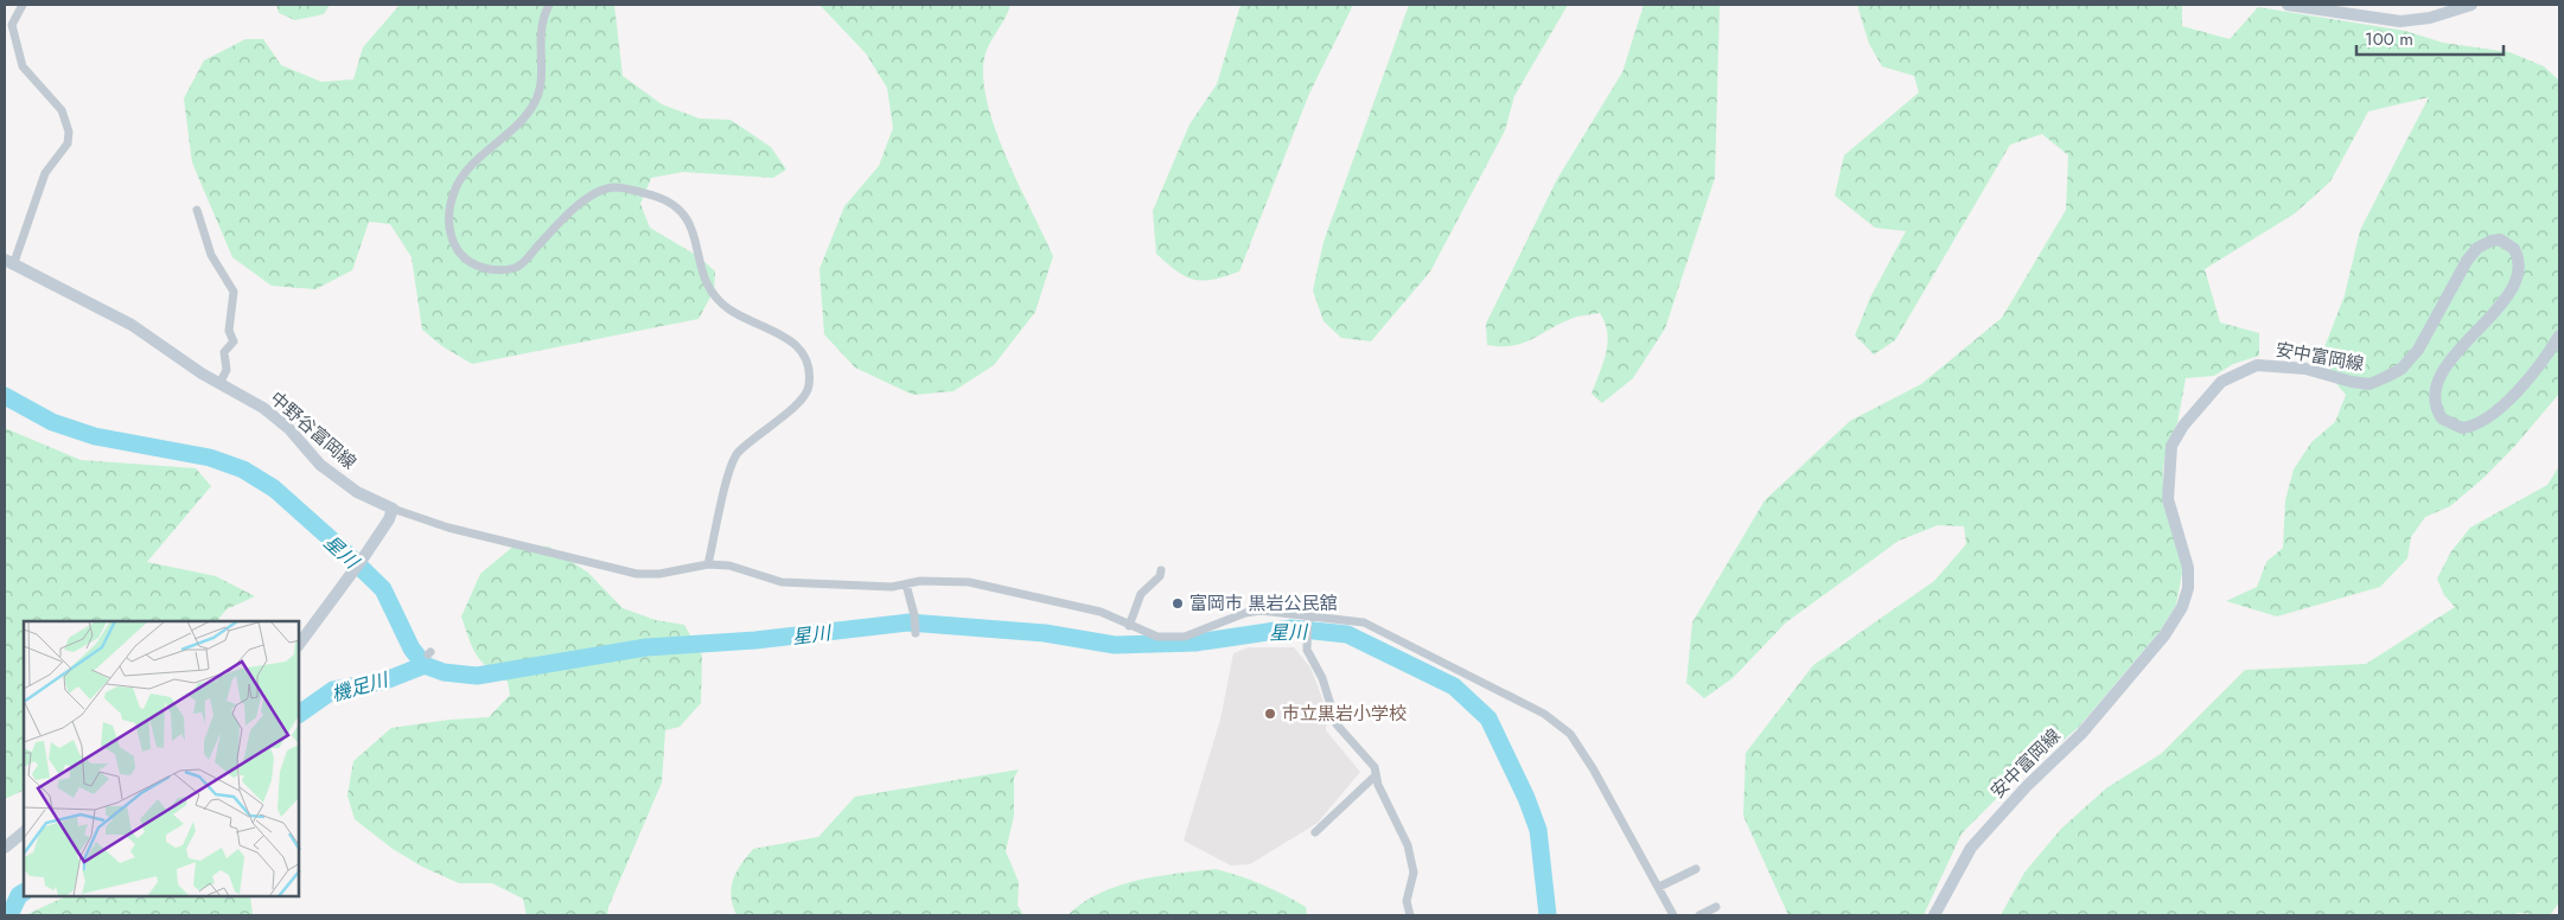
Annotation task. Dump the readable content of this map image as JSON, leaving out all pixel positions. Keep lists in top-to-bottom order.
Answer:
{
  "streets": {
    "main road": ["安中富岡線", "中野谷富岡線"]
  },
  "water": ["星川", "機足川"],
  "places": ["富岡市 黒岩公民舘", "市立黒岩小学校"],
  "scale_bar": "100 m"
}
